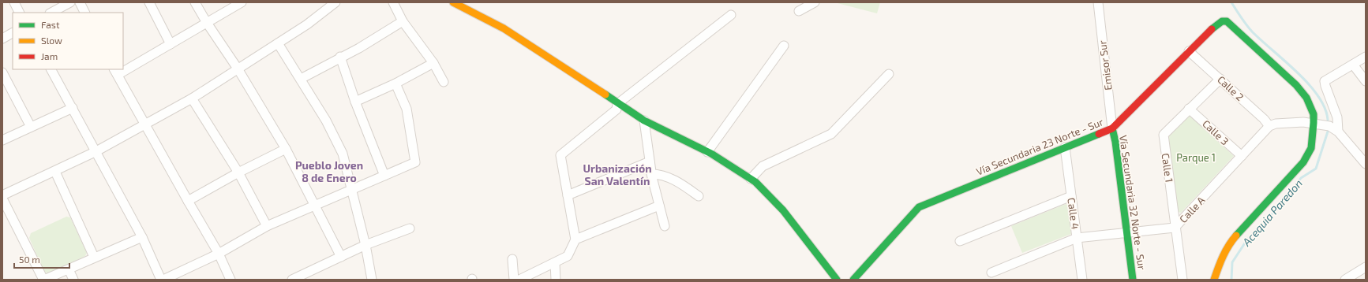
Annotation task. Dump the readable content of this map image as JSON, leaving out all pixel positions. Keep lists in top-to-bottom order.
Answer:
{
  "streets": {
    "street": [
      "Emisor Sur",
      "Calle 2",
      "Calle 3",
      "Vía Secundaria 23 Norte - Sur",
      "Calle 1",
      "Vía Secundaria 32 Norte - Sur",
      "Calle A",
      "Calle 4"
    ]
  },
  "crossings": [
    ["Emisor Sur", "Vía Secundaria 23 Norte - Sur"],
    ["Emisor Sur", "Vía Secundaria 32 Norte - Sur"],
    ["Calle 2", "Vía Secundaria 23 Norte - Sur"],
    ["Calle 2", "Calle 1"],
    ["Calle 2", "Calle A"],
    ["Calle 3", "Calle 1"],
    ["Calle 3", "Calle A"],
    ["Vía Secundaria 23 Norte - Sur", "Vía Secundaria 32 Norte - Sur"],
    ["Vía Secundaria 23 Norte - Sur", "Calle 4"],
    ["Calle 1", "Calle A"],
    ["Vía Secundaria 32 Norte - Sur", "Calle A"],
    ["Calle A", "Calle 4"]
  ],
  "districts": ["Pueblo Joven 8 de Enero", "Urbanización San Valentín"],
  "water": ["Acequia Paredon"],
  "parks": ["Parque 1"],
  "legend": ["Fast", "Slow", "Jam"],
  "scale_bar": "50 m"
}
